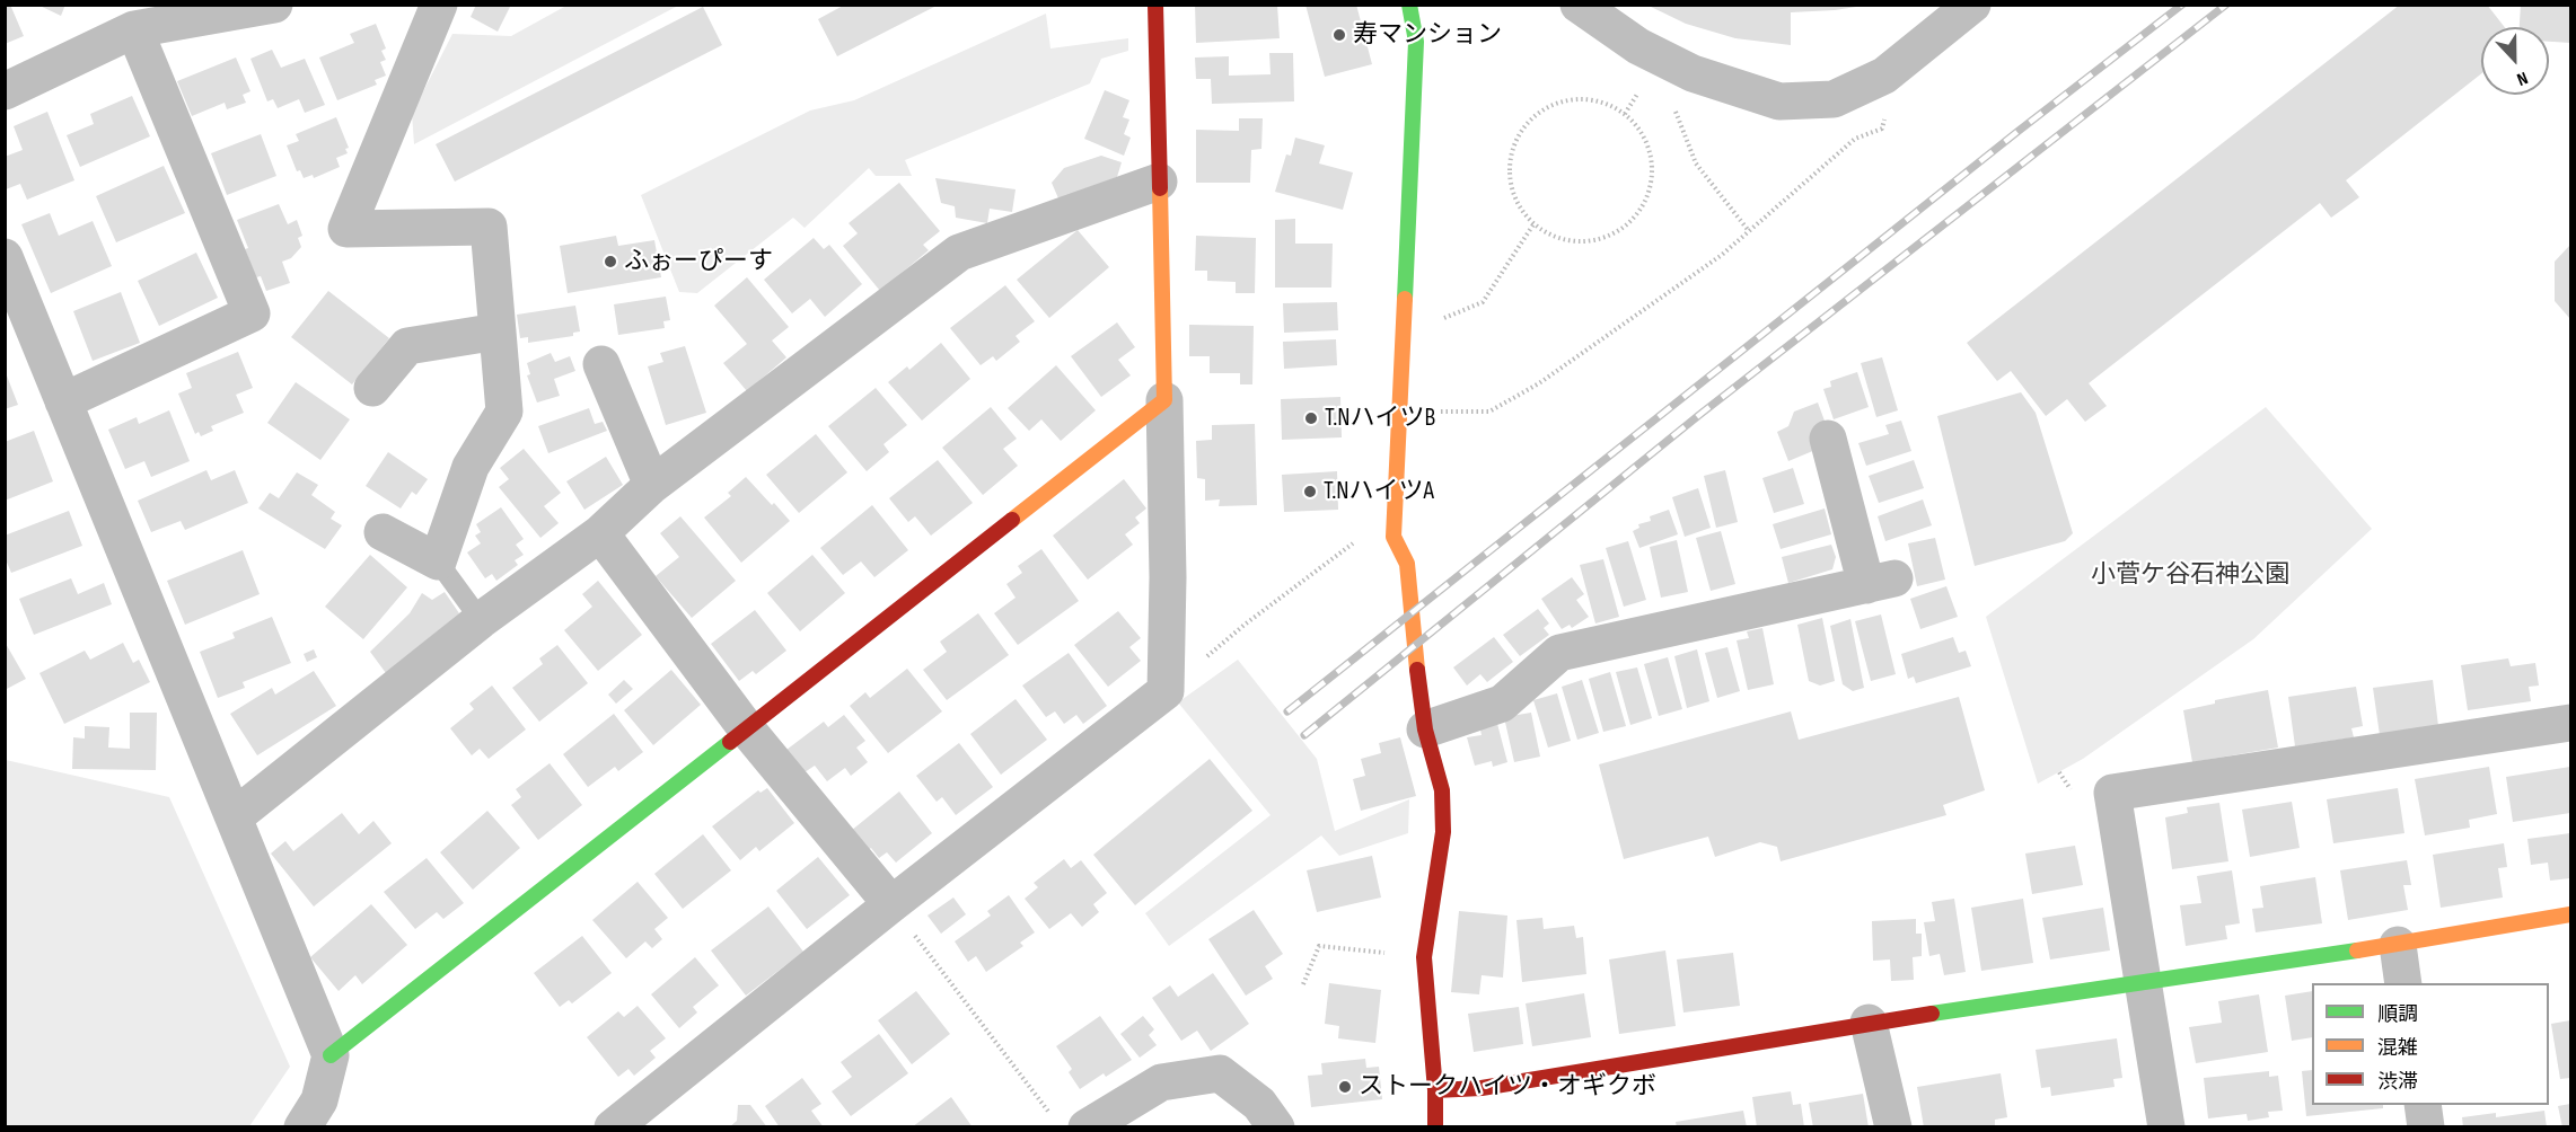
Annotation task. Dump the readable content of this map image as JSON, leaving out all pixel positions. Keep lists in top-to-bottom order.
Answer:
{
  "parks": ["小菅ケ谷石神公園"],
  "places": [
    "寿マンション",
    "ふぉーぴーす",
    "T.NハイツB",
    "T.NハイツA",
    "ストークハイツ・オギクボ"
  ],
  "legend": ["順調", "混雑", "渋滞"],
  "north": "bottom"
}
